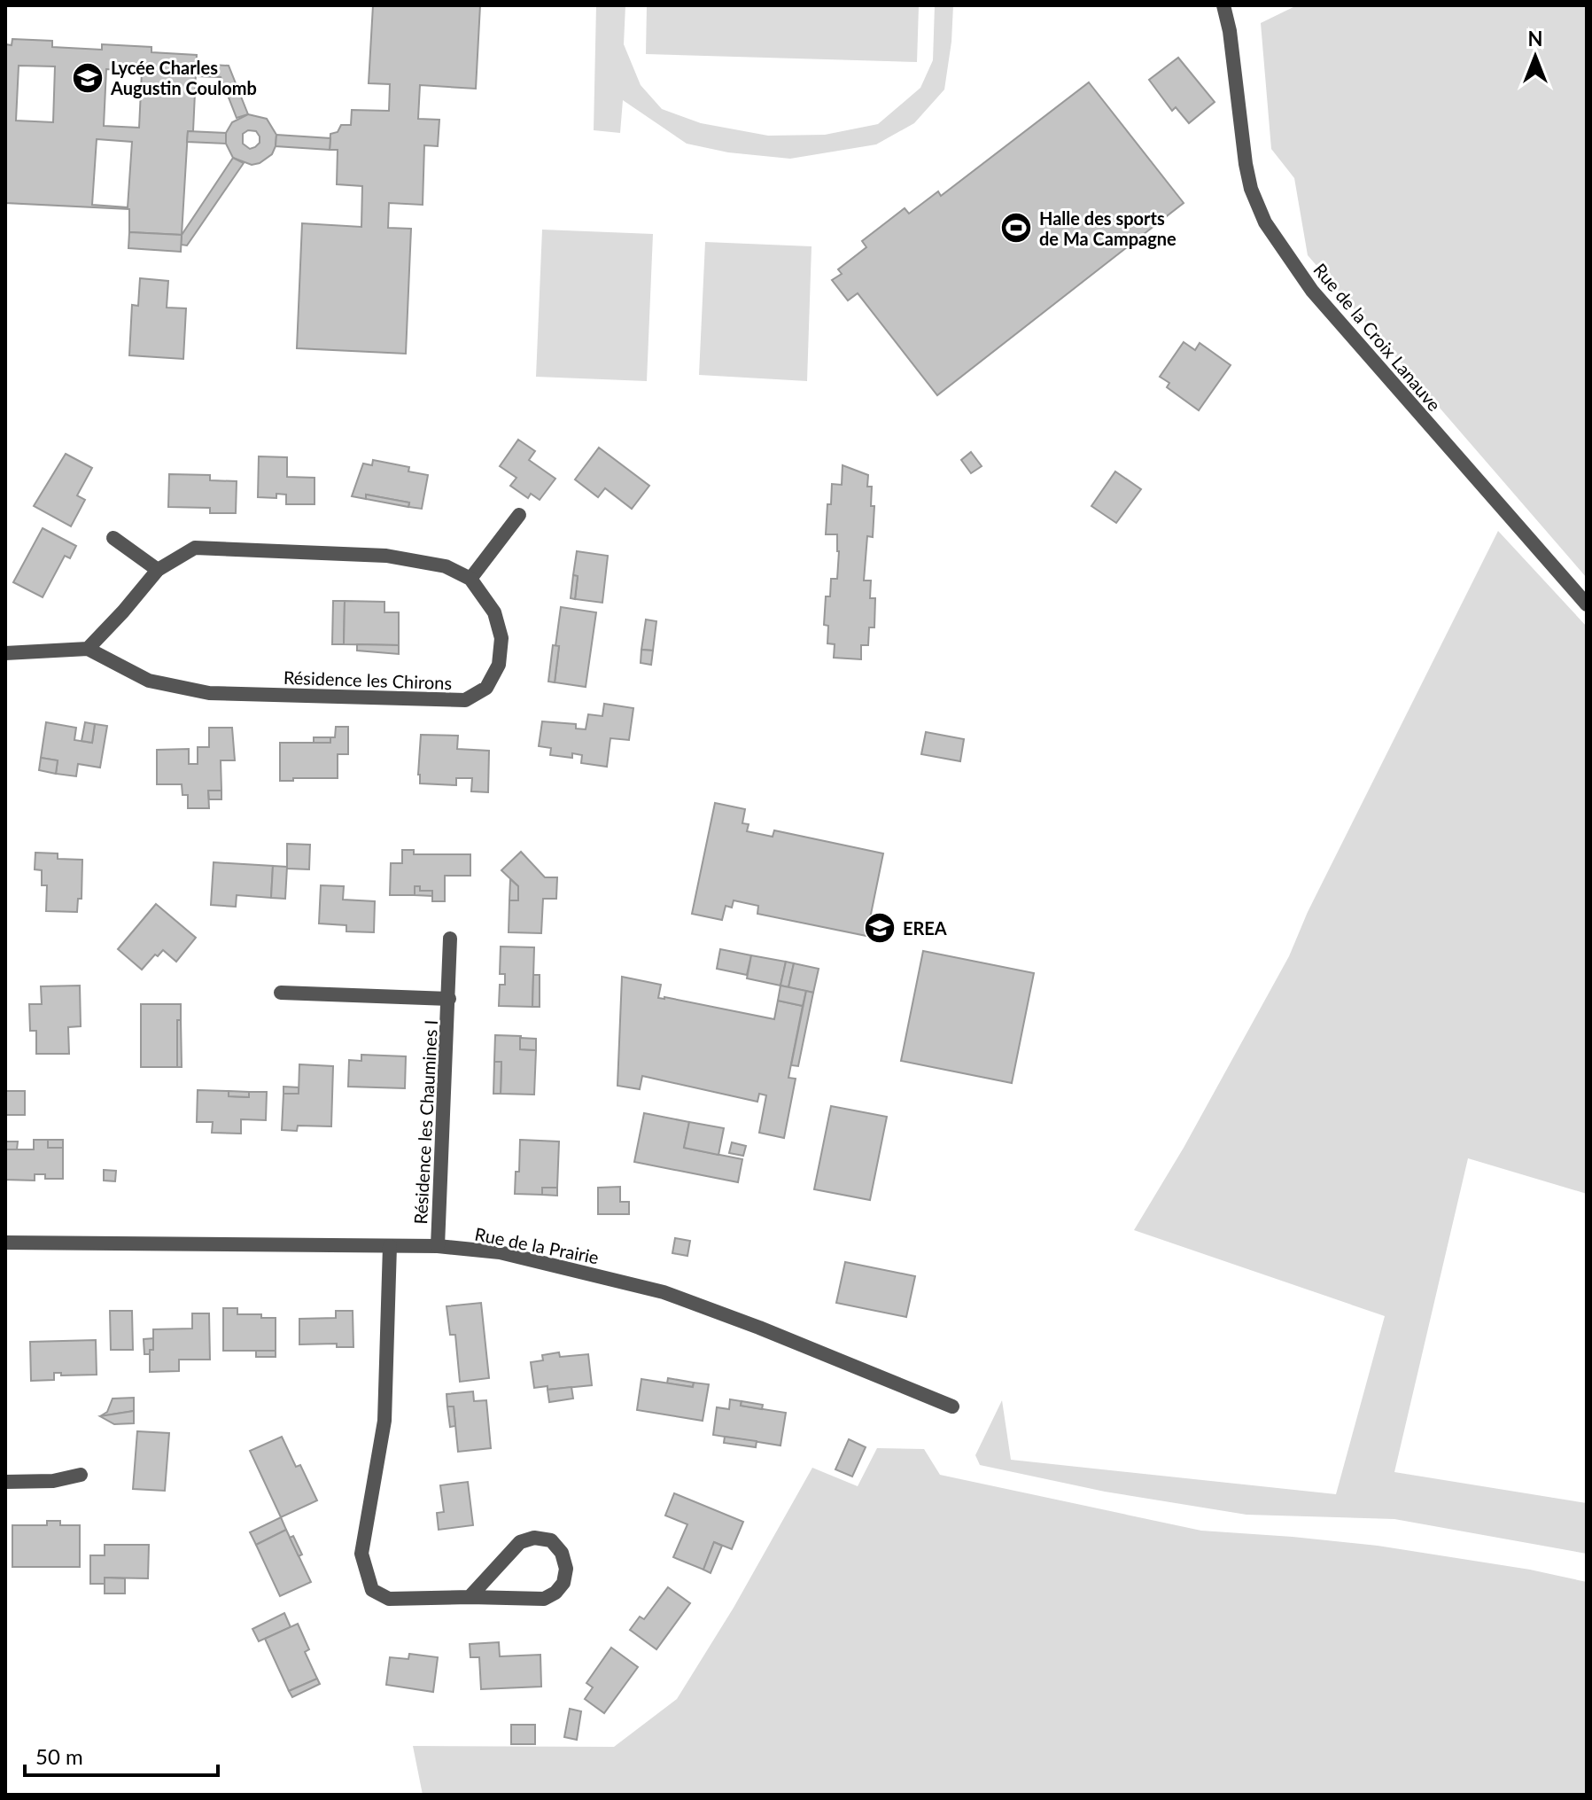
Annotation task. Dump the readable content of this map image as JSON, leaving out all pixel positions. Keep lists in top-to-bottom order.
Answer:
{
  "streets": {
    "street": [
      "Rue de la Croix Lanauve",
      "Résidence les Chirons",
      "Résidence les Chaumines I",
      "Rue de la Prairie"
    ]
  },
  "crossings": [
    ["Résidence les Chaumines I", "Rue de la Prairie"]
  ],
  "places": {
    "school or university": ["Lycée Charles Augustin Coulomb", "EREA"],
    "sports": ["Halle des sports de Ma Campagne"]
  },
  "scale_bar": "50 m",
  "north": "top"
}
